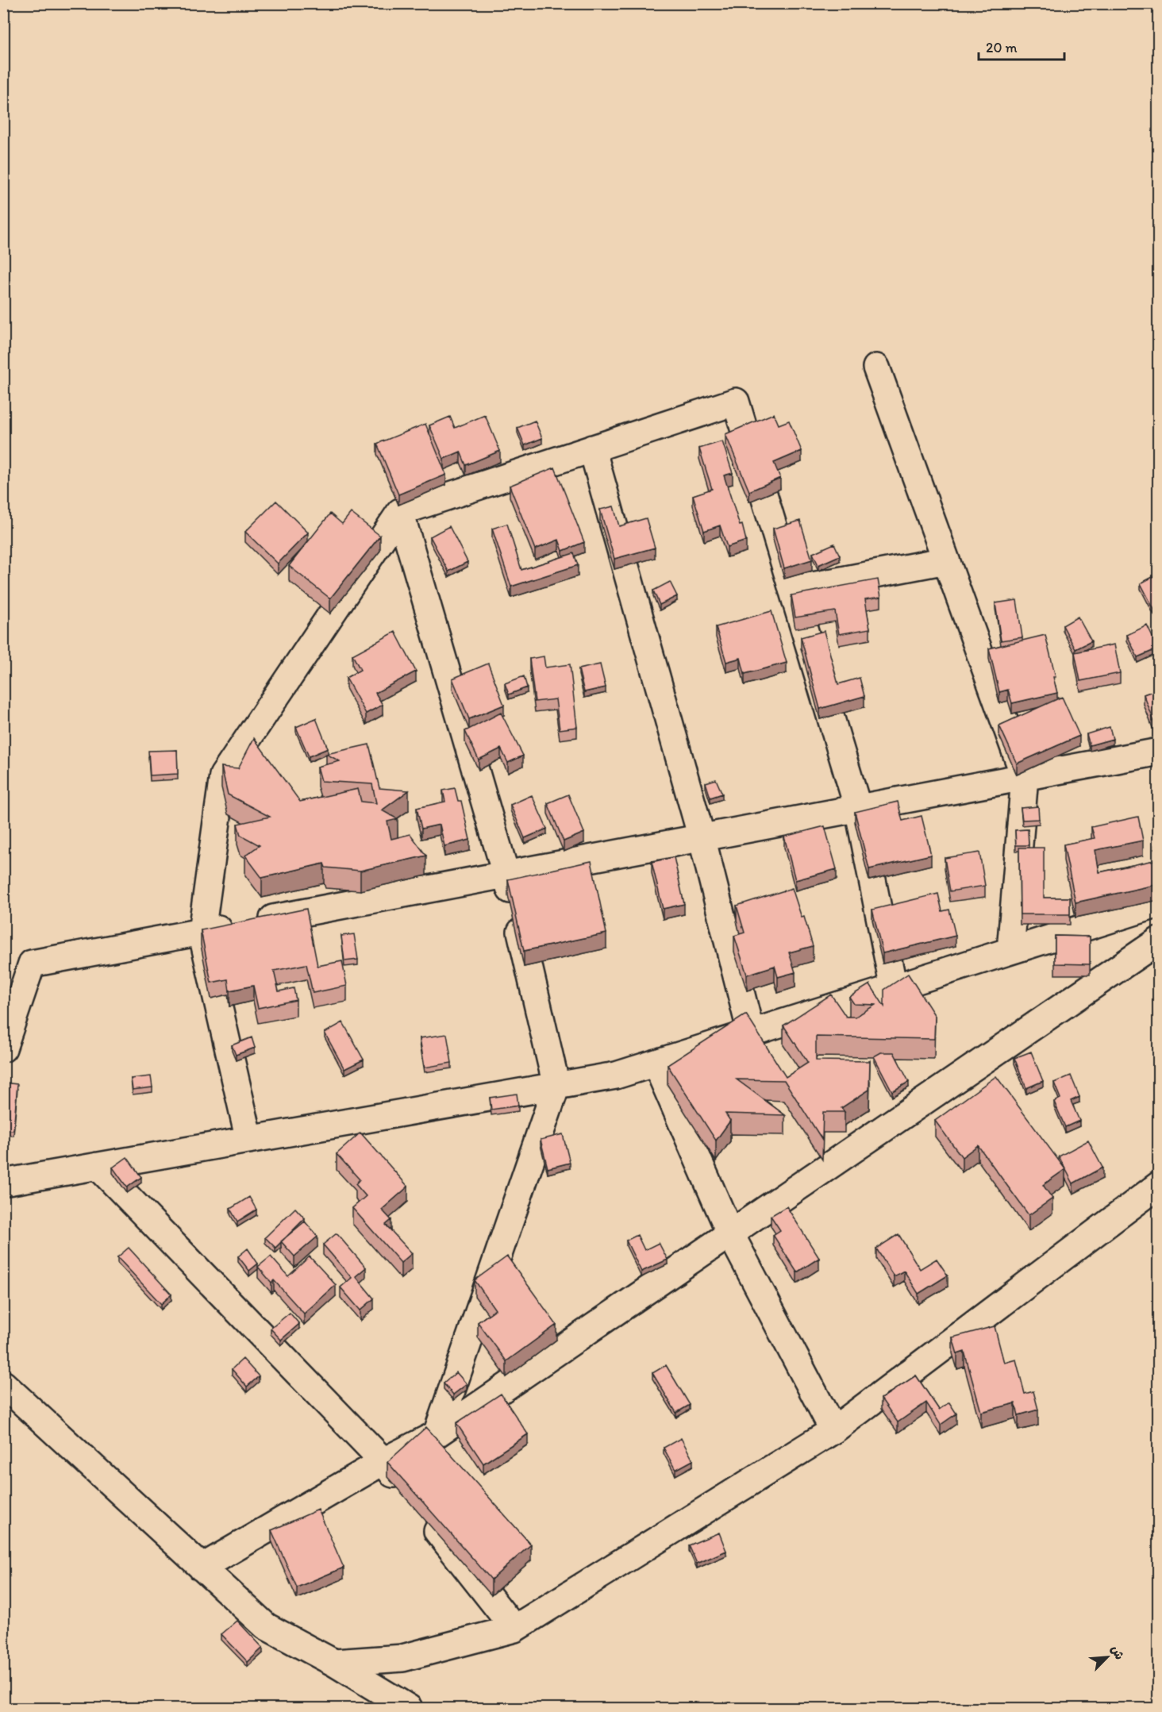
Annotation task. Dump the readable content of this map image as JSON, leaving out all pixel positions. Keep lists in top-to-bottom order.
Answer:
{
  "scale_bar": "20 m",
  "north": "top right"
}
